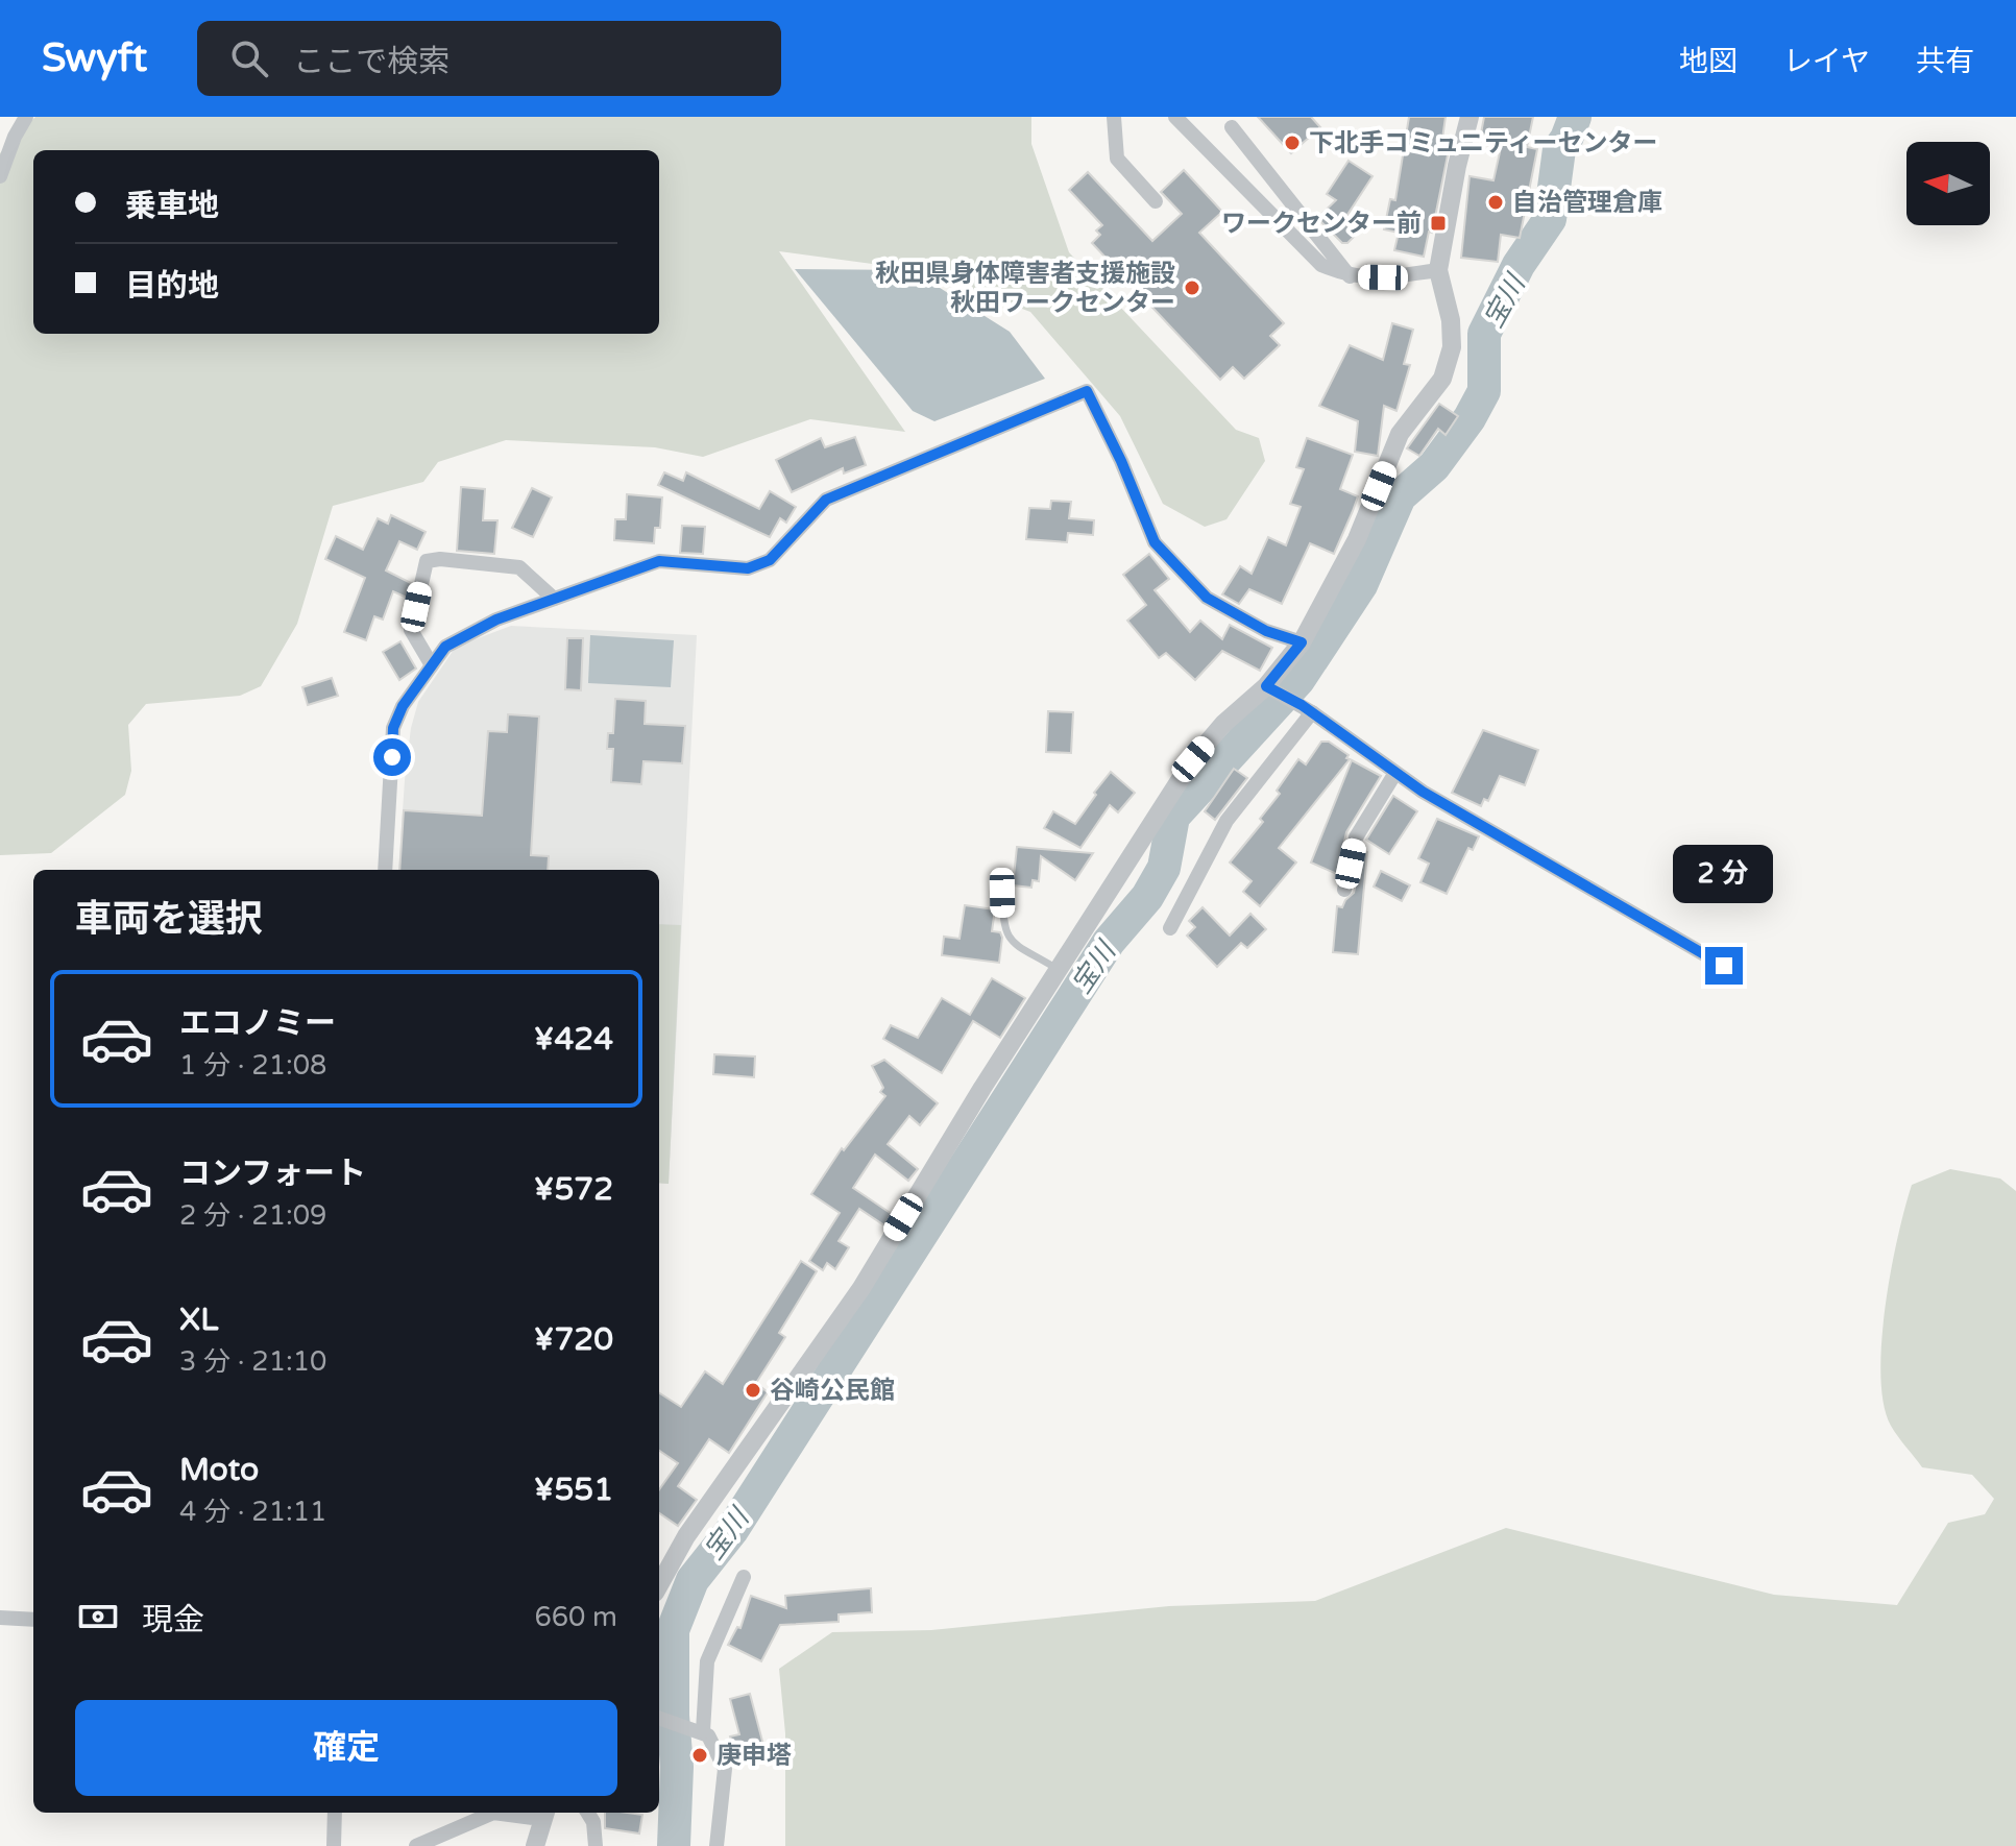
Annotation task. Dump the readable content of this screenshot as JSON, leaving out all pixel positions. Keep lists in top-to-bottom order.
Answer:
{
  "water": ["宝川"],
  "places": {
    "other": [
      "下北手コミュニティーセンター",
      "自治管理倉庫",
      "秋田県身体障害者支援施設 秋田ワークセンター",
      "谷崎公民館",
      "庚申塔"
    ],
    "transit": ["ワークセンター前"]
  },
  "north": "left",
  "page": {
    "header": "Swyft",
    "search": "ここで検索",
    "nav": ["地図", "レイヤ", "共有"],
    "banner": ["乗車地", "目的地"],
    "bubble": "2 分",
    "heading": "車両を選択",
    "list": [
      {
        "name": "エコノミー",
        "note": "1 分 · 21:08",
        "value": "¥424"
      },
      {
        "name": "コンフォート",
        "note": "2 分 · 21:09",
        "value": "¥572"
      },
      {
        "name": "XL",
        "note": "3 分 · 21:10",
        "value": "¥720"
      },
      {
        "name": "Moto",
        "note": "4 分 · 21:11",
        "value": "¥551"
      }
    ],
    "pay": ["現金", "660 m"],
    "buttons": "確定"
  }
}
